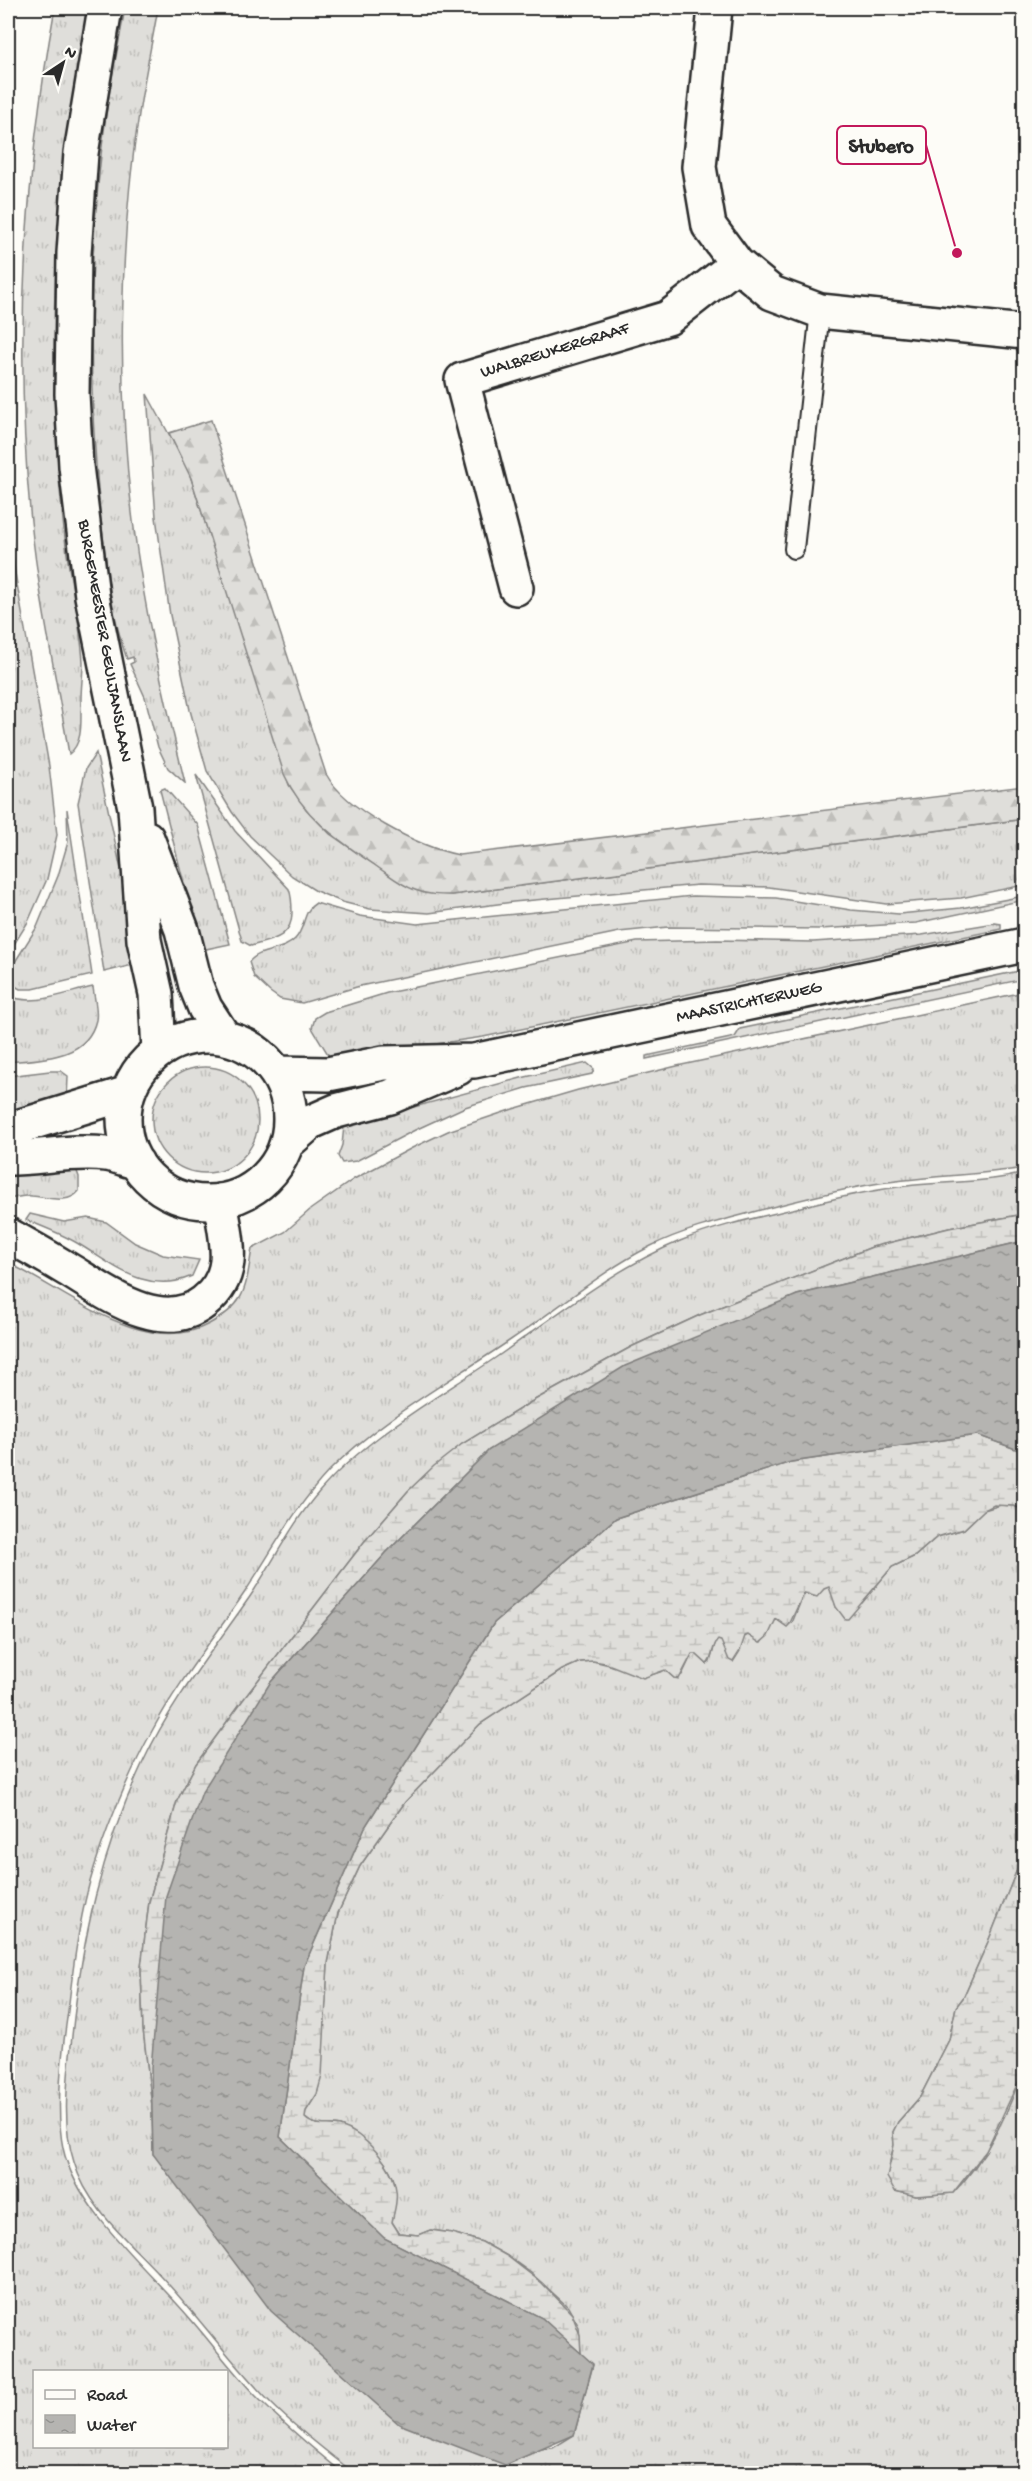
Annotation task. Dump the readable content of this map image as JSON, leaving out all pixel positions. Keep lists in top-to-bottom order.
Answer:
{
  "streets": {
    "main road": ["WALBREUKERGRAAF", "BURGEMEESTER GEULJANSLAAN", "MAASTRICHTERWEG"]
  },
  "crossings": [
    ["BURGEMEESTER GEULJANSLAAN", "MAASTRICHTERWEG"]
  ],
  "places": ["Stubero"],
  "legend": ["Road", "Water"],
  "north": "top right"
}
